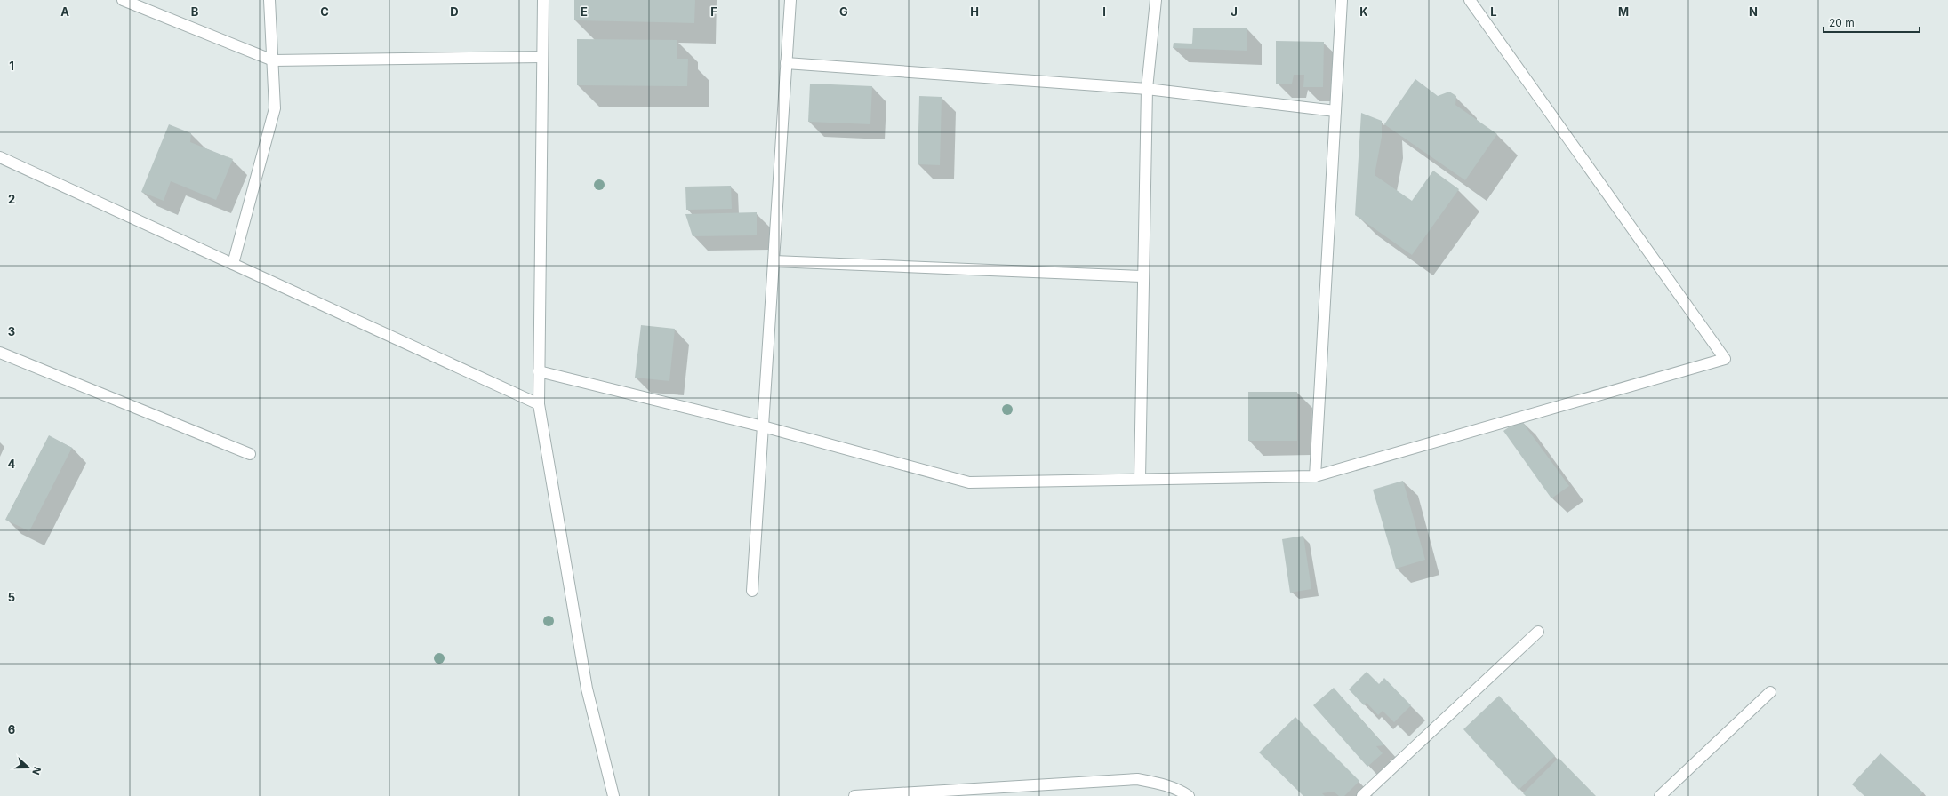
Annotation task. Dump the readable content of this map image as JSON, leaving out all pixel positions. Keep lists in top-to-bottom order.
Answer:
{
  "scale_bar": "20 m",
  "north": "right",
  "grid": {
    "columns": [
      "A",
      "B",
      "C",
      "D",
      "E",
      "F",
      "G",
      "H",
      "I",
      "J",
      "K",
      "L",
      "M",
      "N"
    ],
    "rows": [
      "1",
      "2",
      "3",
      "4",
      "5",
      "6"
    ]
  }
}
